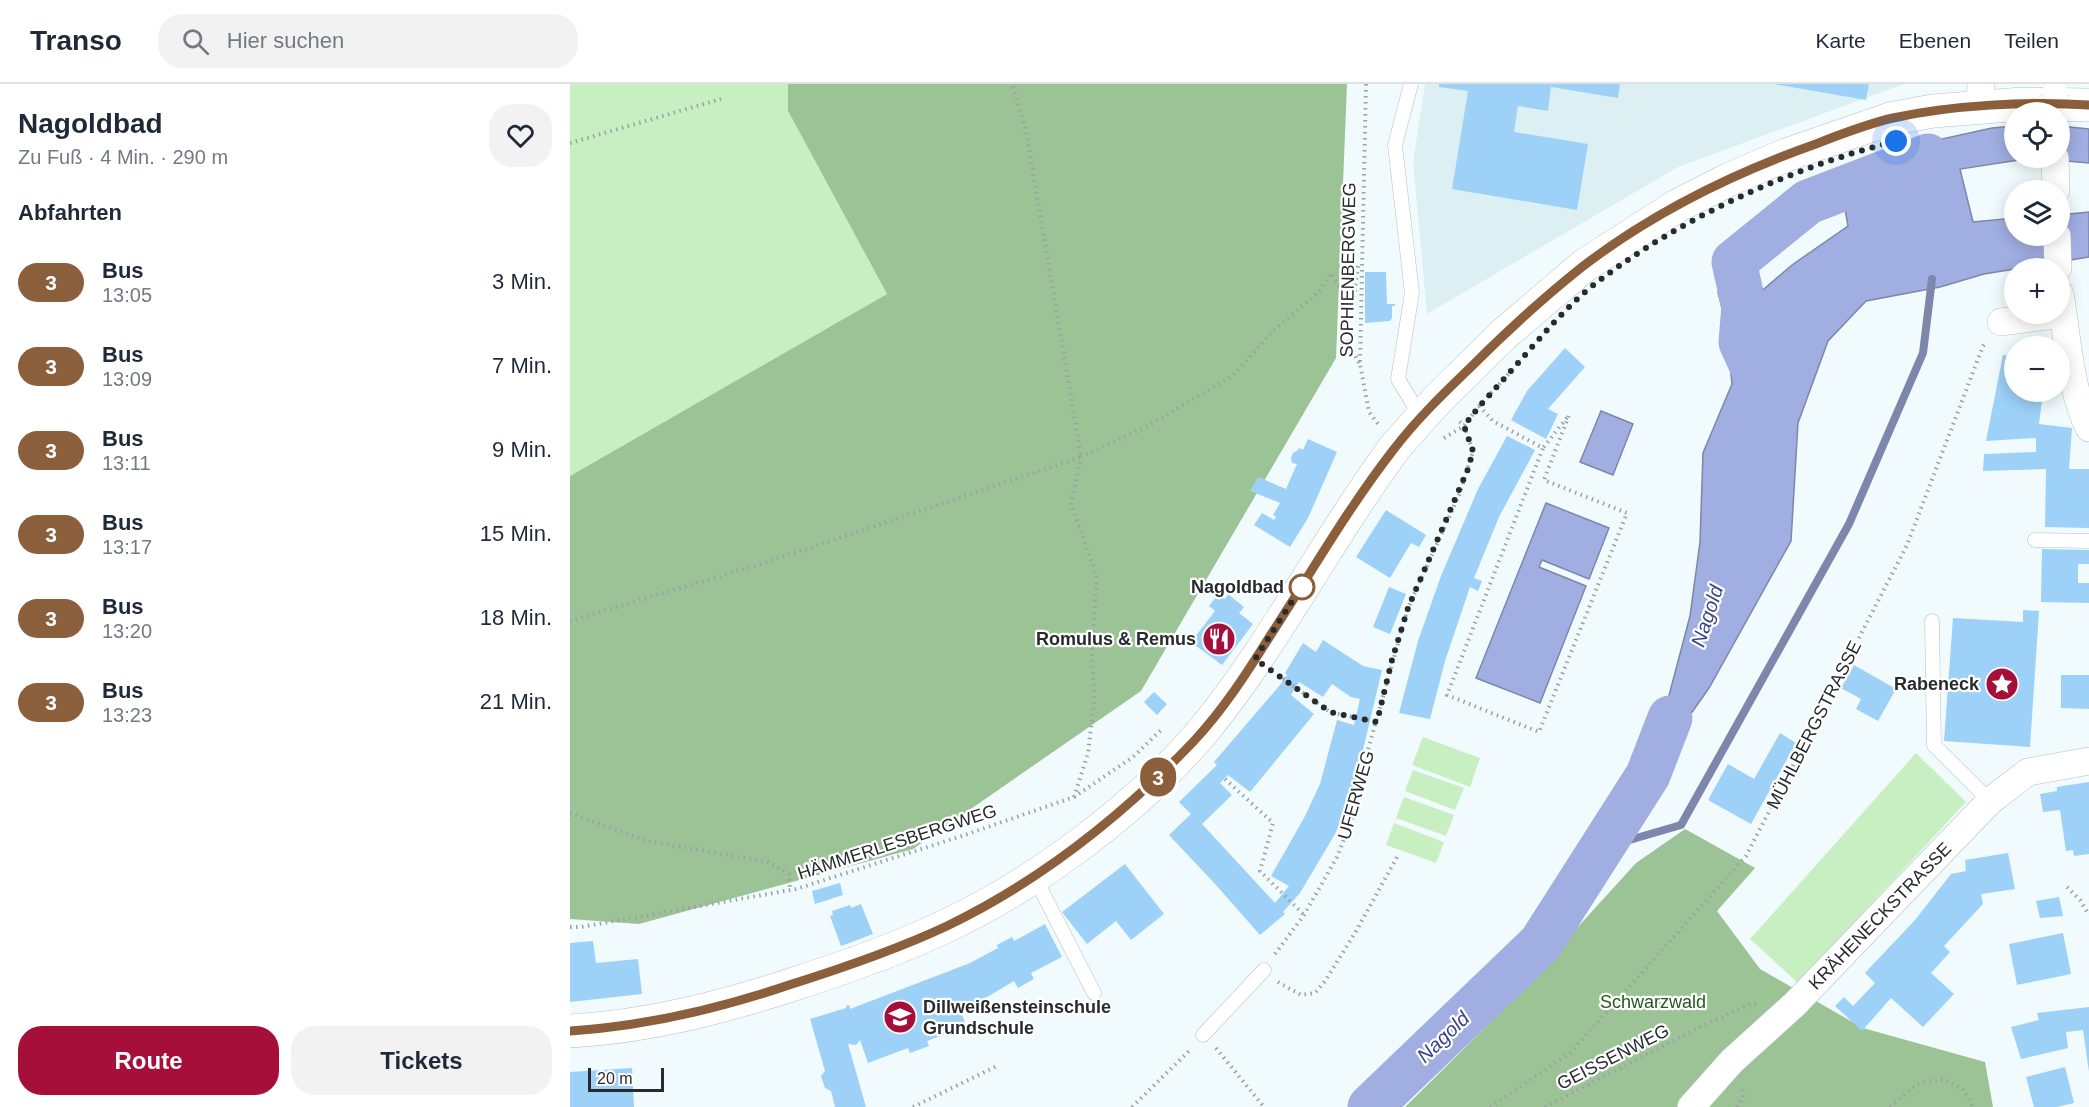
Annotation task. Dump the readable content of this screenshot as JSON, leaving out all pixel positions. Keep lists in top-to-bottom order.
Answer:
{
  "streets": {
    "street": ["KRÄHENECKSTRASSE"],
    "path": [
      "SOPHIENBERGWEG",
      "MÜHLBERGSTRASSE",
      "UFERWEG",
      "HÄMMERLESBERGWEG",
      "GEISSENWEG"
    ]
  },
  "crossings": [
    ["KRÄHENECKSTRASSE", "GEISSENWEG"]
  ],
  "water": ["Nagold"],
  "parks": ["Schwarzwald"],
  "places": {
    "other": ["Nagoldbad"],
    "restaurant": ["Romulus & Remus"],
    "place": ["Rabeneck"],
    "school or university": ["Dillweißensteinschule Grundschule"]
  },
  "lines": ["bus line 3"],
  "scale_bar": "20 m",
  "page": {
    "header": "Transo",
    "search": "Hier suchen",
    "nav": ["Karte", "Ebenen", "Teilen"],
    "heading": [
      ["Nagoldbad", "Zu Fuß · 4 Min. · 290 m"],
      "Abfahrten"
    ],
    "on_map": "3",
    "map_buttons": ["+", "−"],
    "list": [
      {
        "mark": "3",
        "name": "Bus",
        "note": "13:05",
        "value": "3 Min."
      },
      {
        "mark": "3",
        "name": "Bus",
        "note": "13:09",
        "value": "7 Min."
      },
      {
        "mark": "3",
        "name": "Bus",
        "note": "13:11",
        "value": "9 Min."
      },
      {
        "mark": "3",
        "name": "Bus",
        "note": "13:17",
        "value": "15 Min."
      },
      {
        "mark": "3",
        "name": "Bus",
        "note": "13:20",
        "value": "18 Min."
      },
      {
        "mark": "3",
        "name": "Bus",
        "note": "13:23",
        "value": "21 Min."
      }
    ],
    "buttons": ["Route", "Tickets"],
    "scale": "20 m"
  }
}
